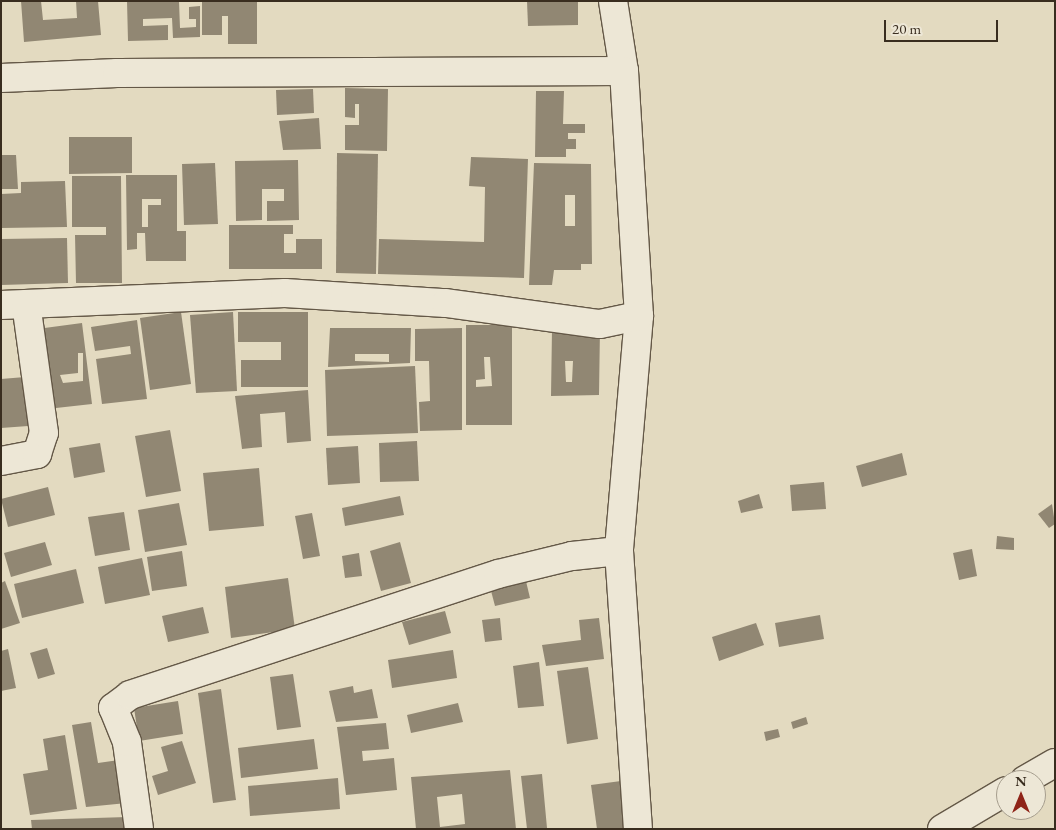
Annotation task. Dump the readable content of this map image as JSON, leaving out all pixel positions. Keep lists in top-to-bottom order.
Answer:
{
  "scale_bar": "20 m",
  "north": "top"
}
